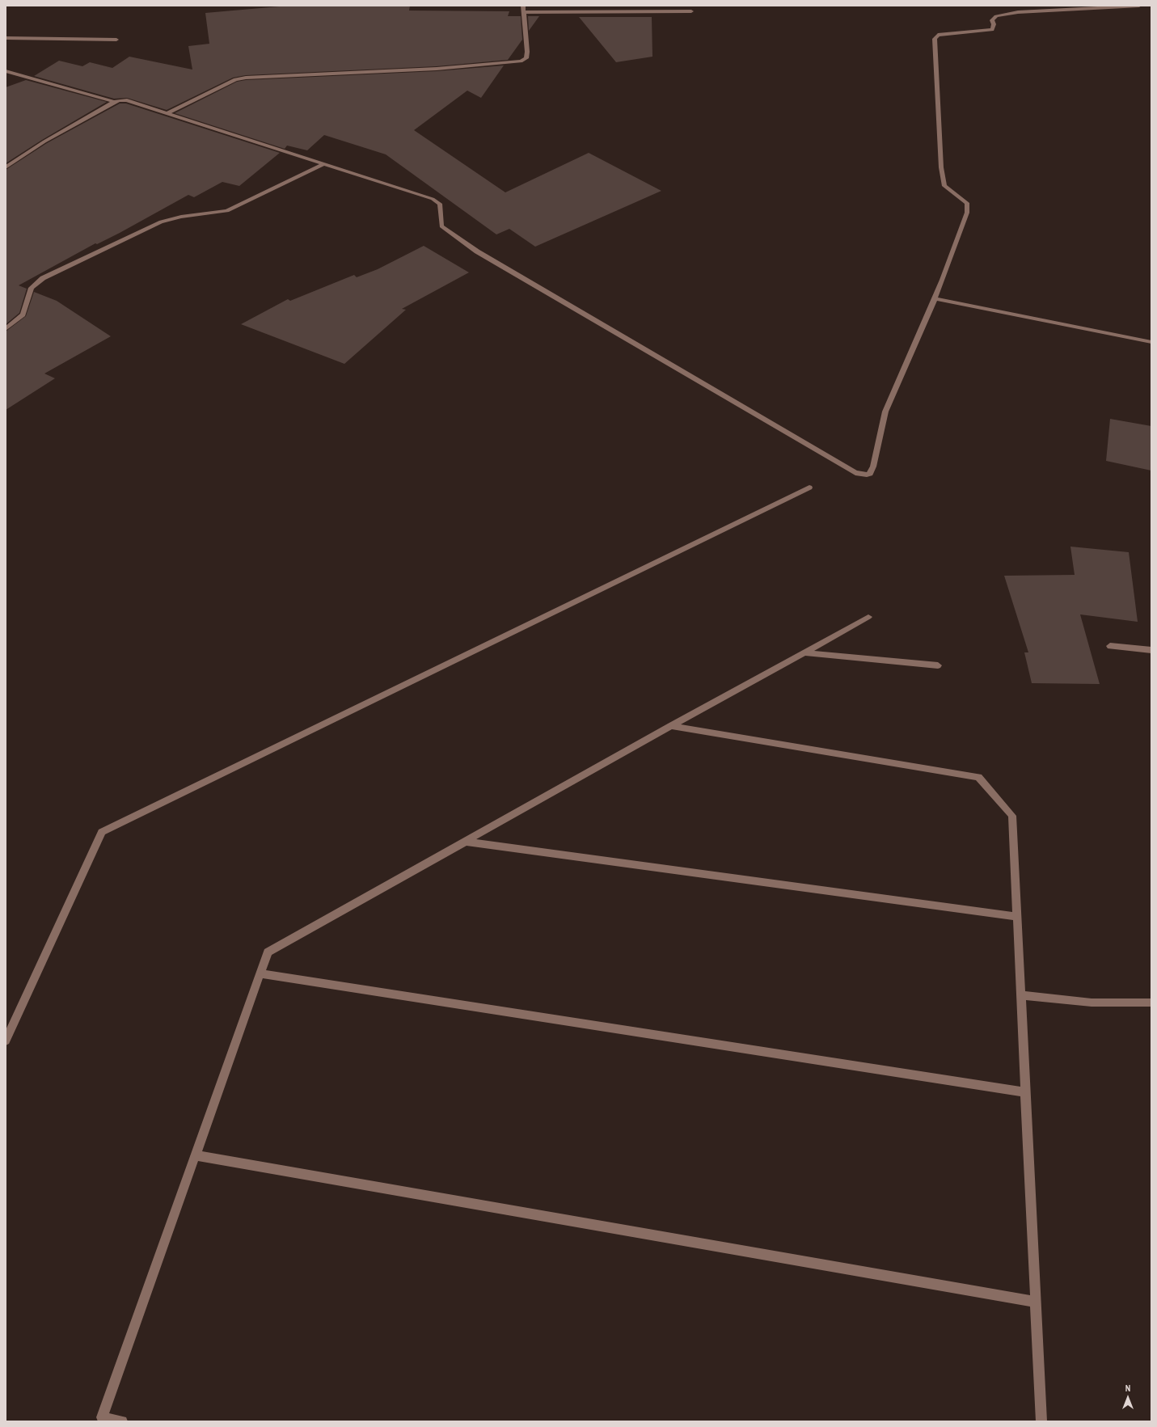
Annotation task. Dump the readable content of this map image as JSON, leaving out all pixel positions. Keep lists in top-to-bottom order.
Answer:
{
  "north": "top"
}
